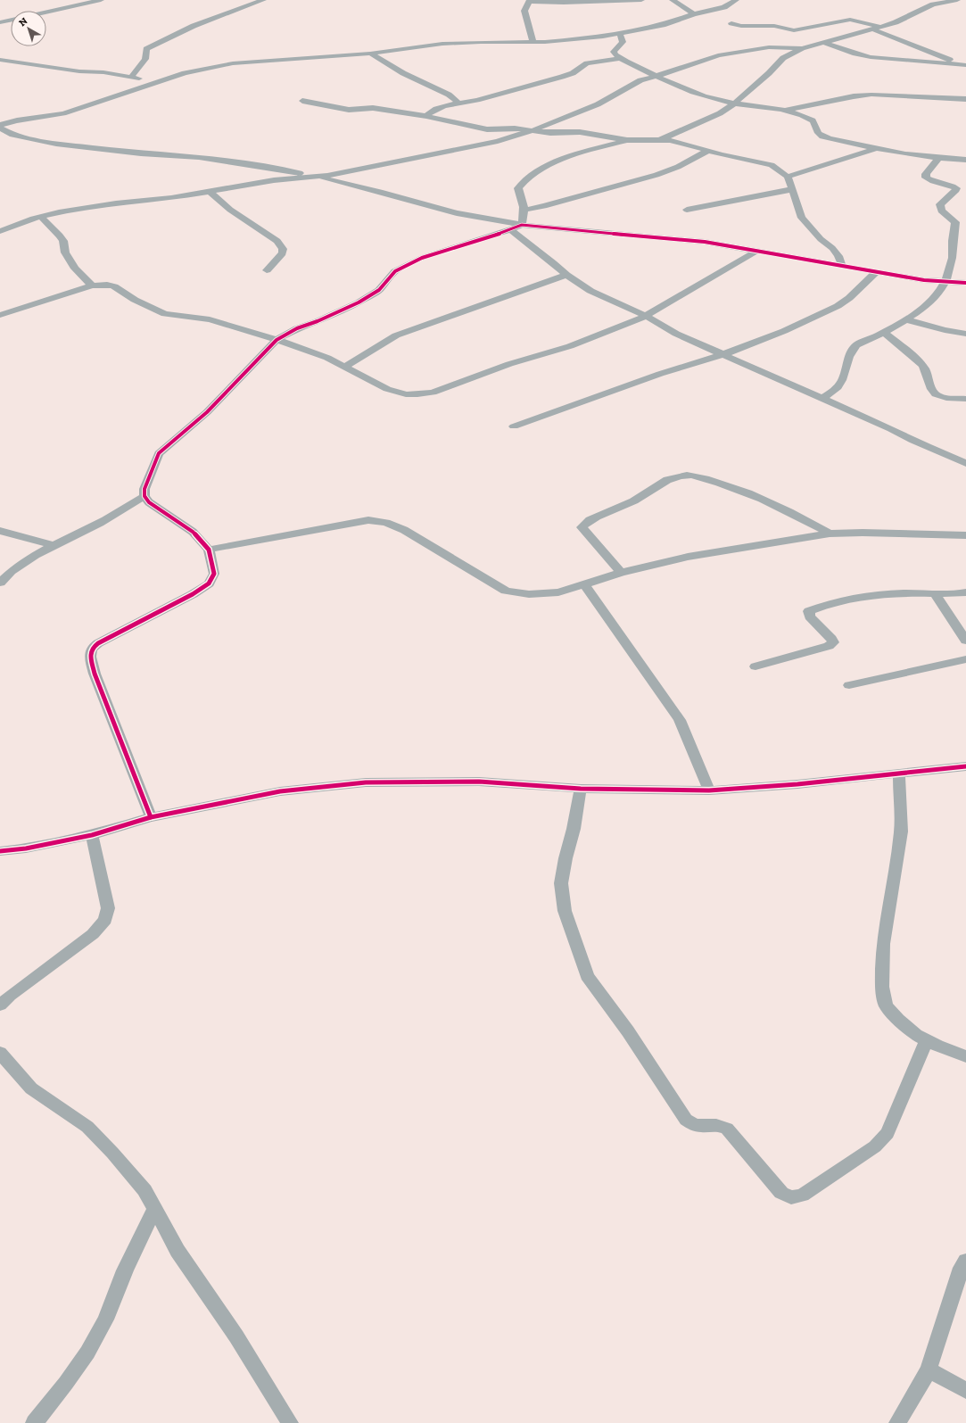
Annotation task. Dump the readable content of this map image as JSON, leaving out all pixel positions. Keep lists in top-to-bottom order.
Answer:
{
  "north": "top left"
}
